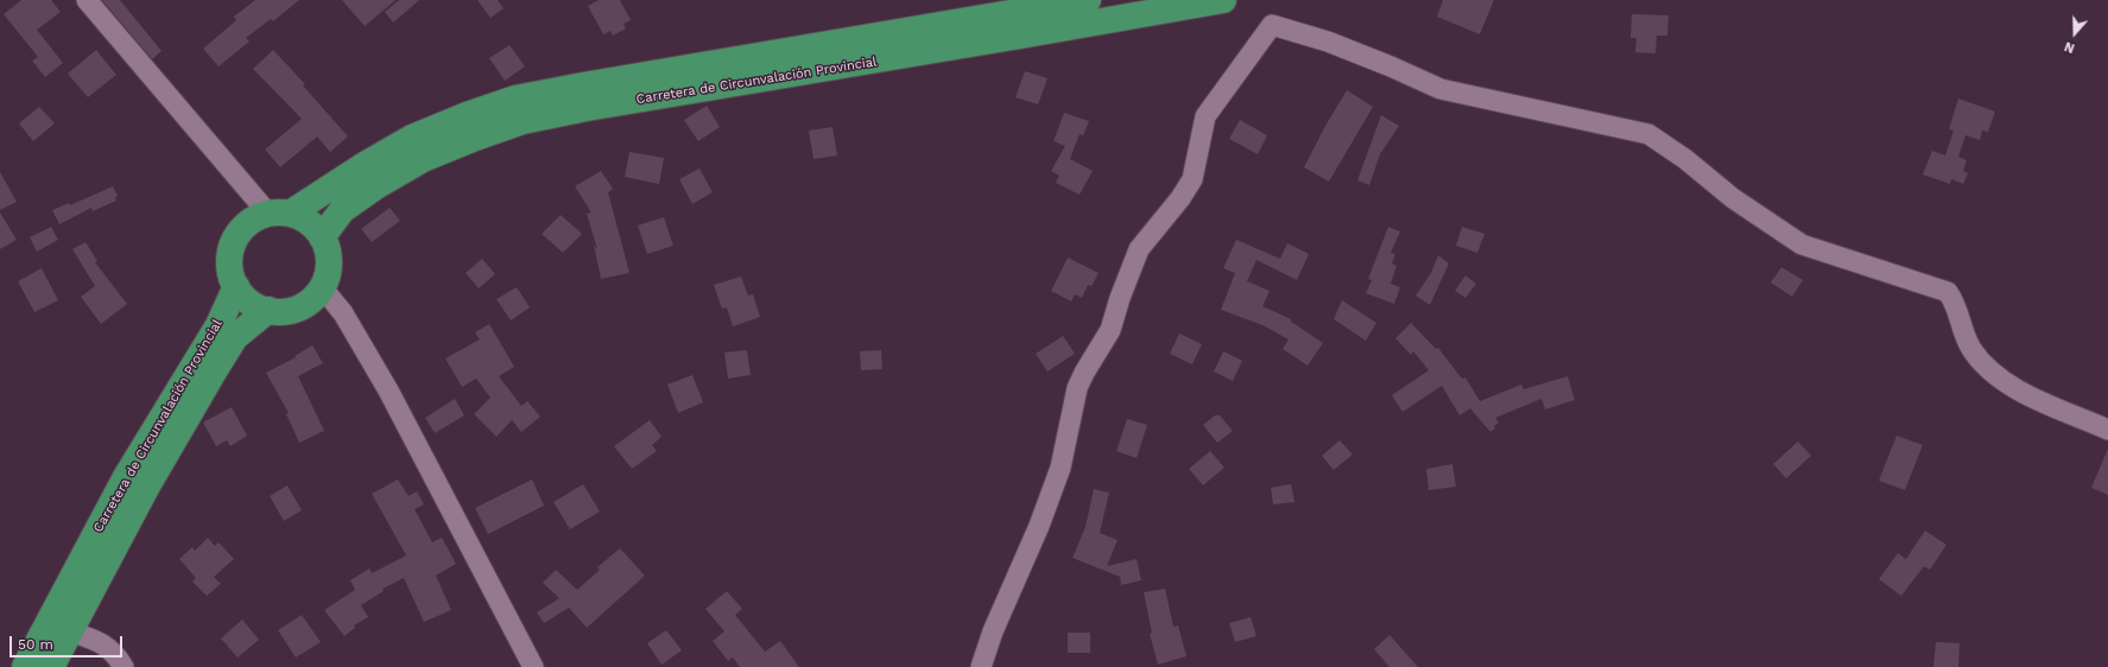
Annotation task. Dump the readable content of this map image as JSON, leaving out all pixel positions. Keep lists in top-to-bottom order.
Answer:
{
  "streets": {
    "highway": ["Carretera de Circunvalación Provincial"]
  },
  "scale_bar": "50 m",
  "north": "bottom"
}
